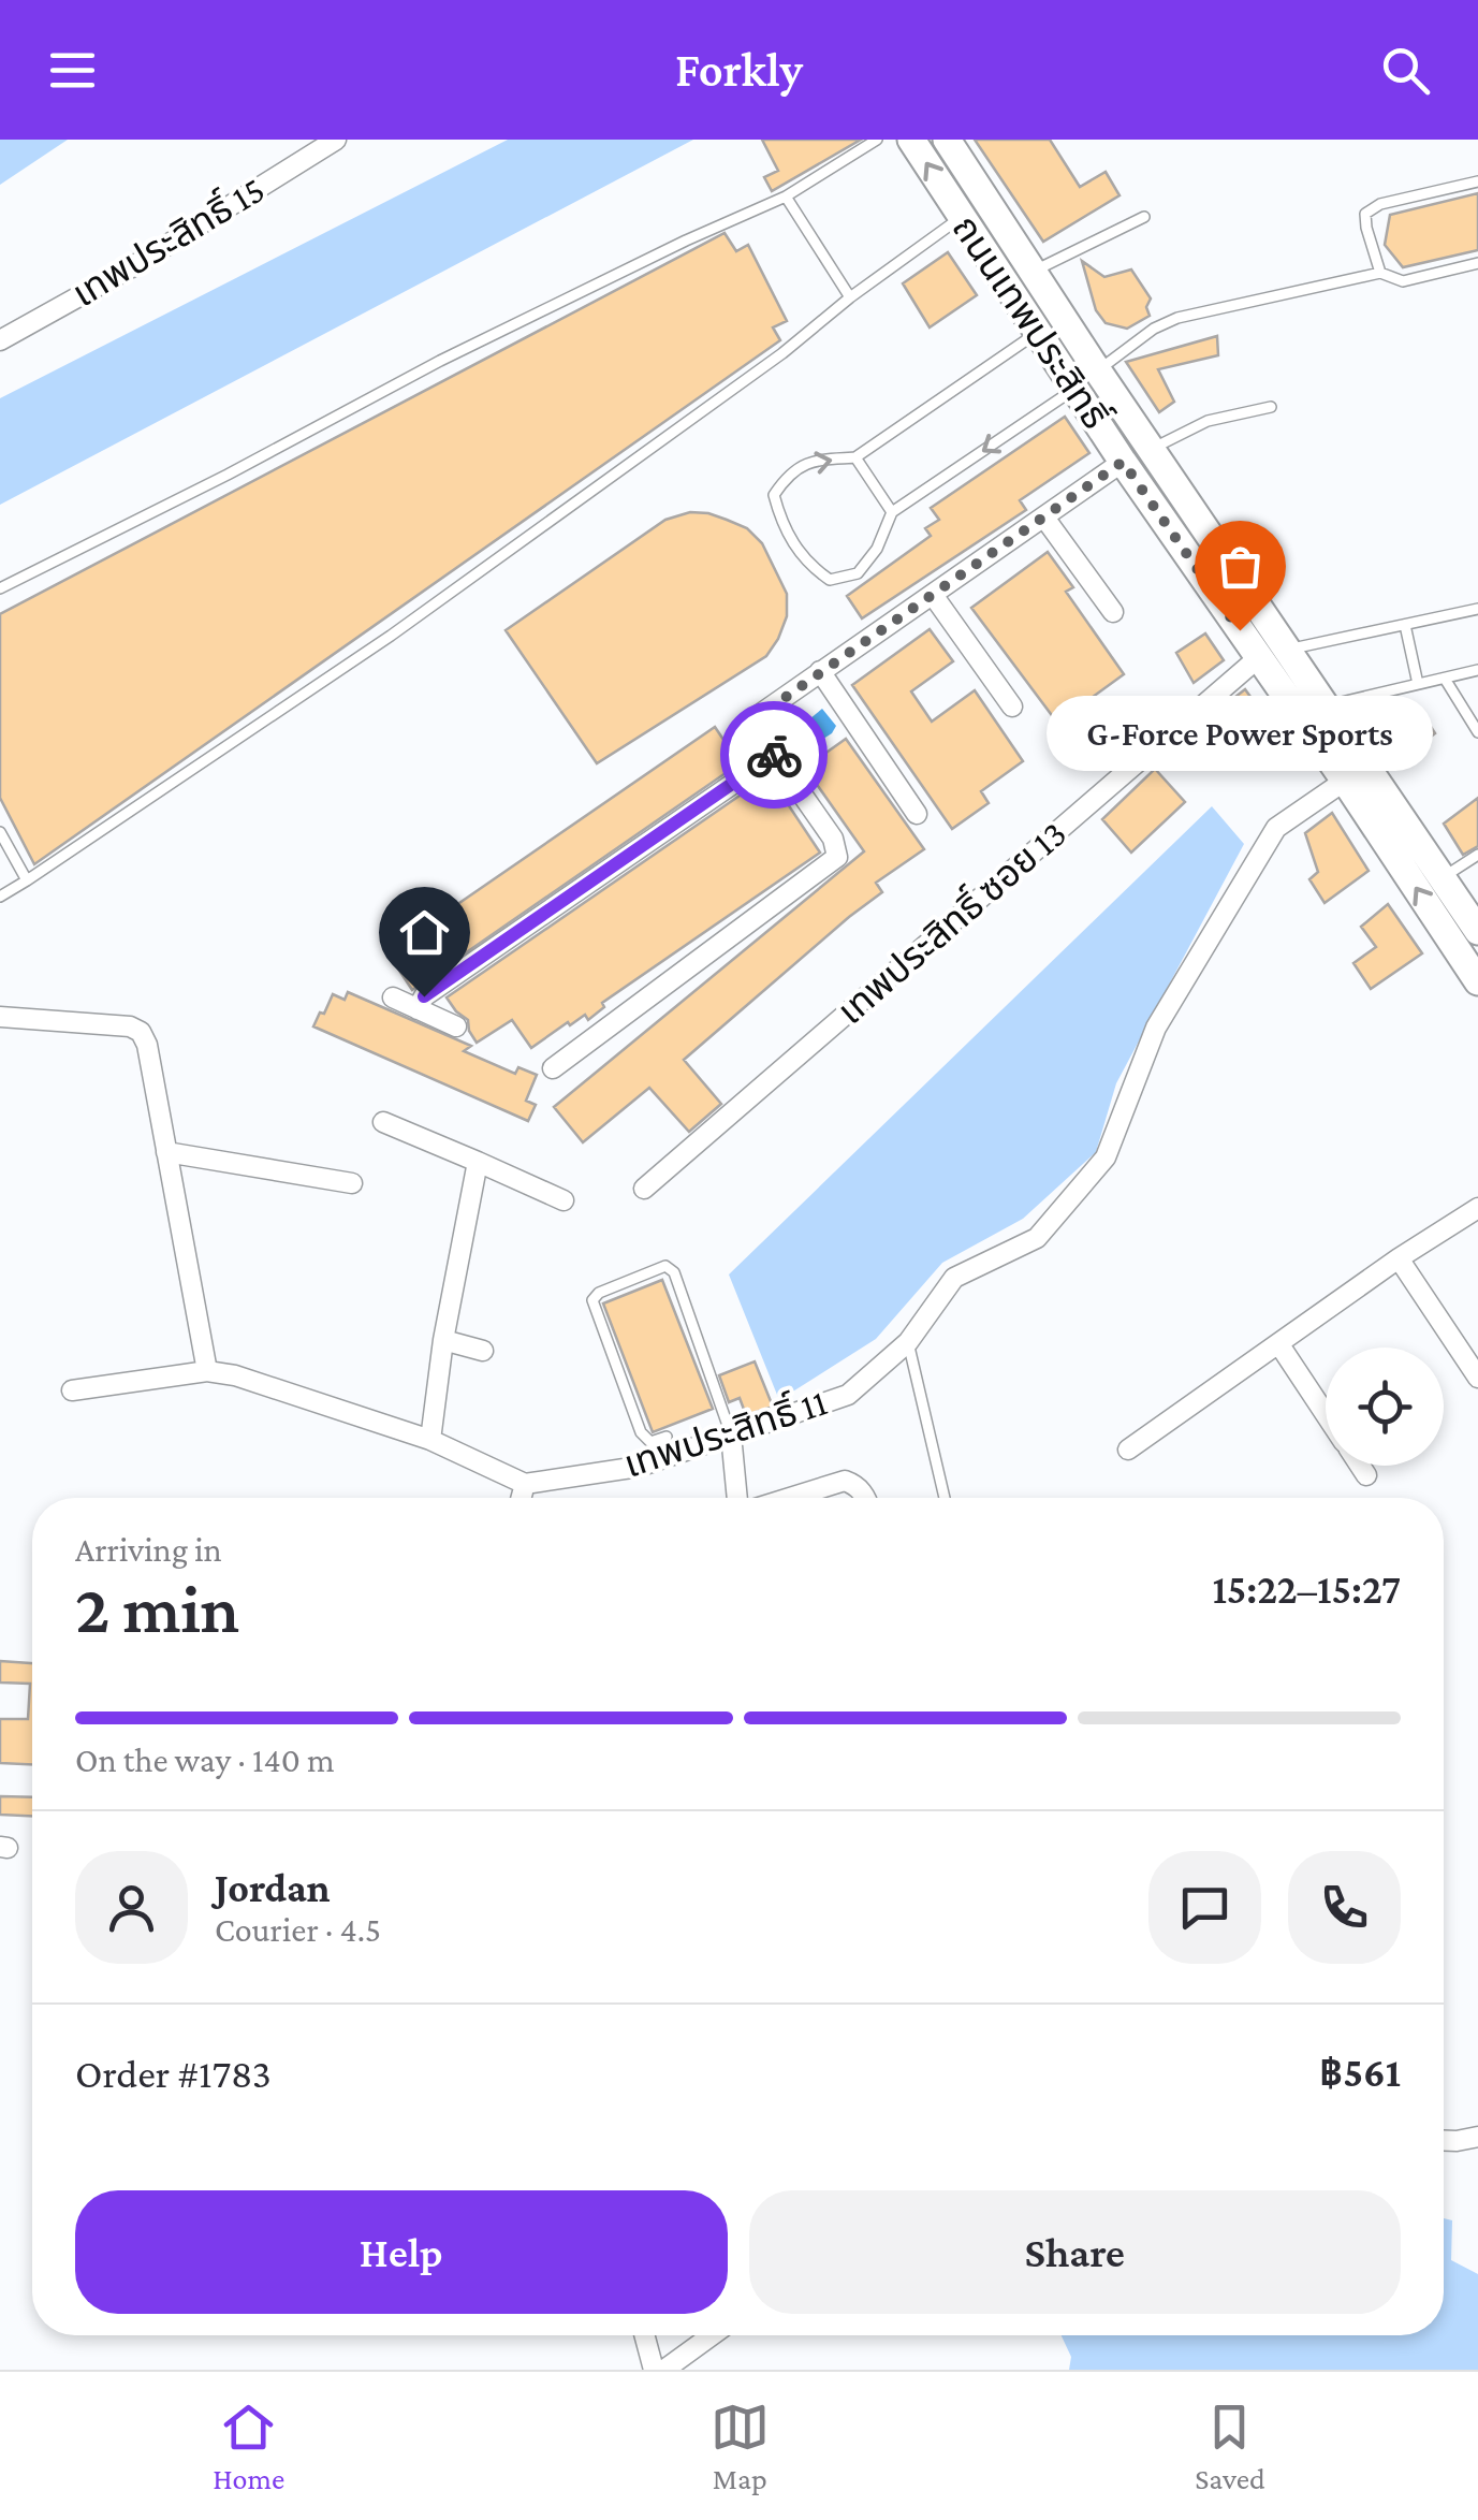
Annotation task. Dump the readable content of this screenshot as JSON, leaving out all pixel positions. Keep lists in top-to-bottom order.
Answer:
{
  "streets": {
    "main road": ["ถนนเทพประสิทธิ์"],
    "street": ["เทพประสิทธิ์ 15", "เทพประสิทธิ์ ซอย 13", "เทพประสิทธิ์ 11"]
  },
  "crossings": [
    ["ถนนเทพประสิทธิ์", "เทพประสิทธิ์ ซอย 13"],
    ["ถนนเทพประสิทธิ์", "เทพประสิทธิ์ 11"]
  ],
  "places": ["G-Force Power Sports"],
  "page": {
    "header": "Forkly",
    "bubble": "G-Force Power Sports",
    "heading": ["2 min", "Arriving in", "15:22–15:27"],
    "panel": [
      "Jordan",
      "Courier · 4.5",
      "Order #1783",
      "฿561"
    ],
    "bar": "On the way · 140 m",
    "buttons": ["Help", "Share"],
    "tabs": ["Home", "Map", "Saved"]
  }
}
